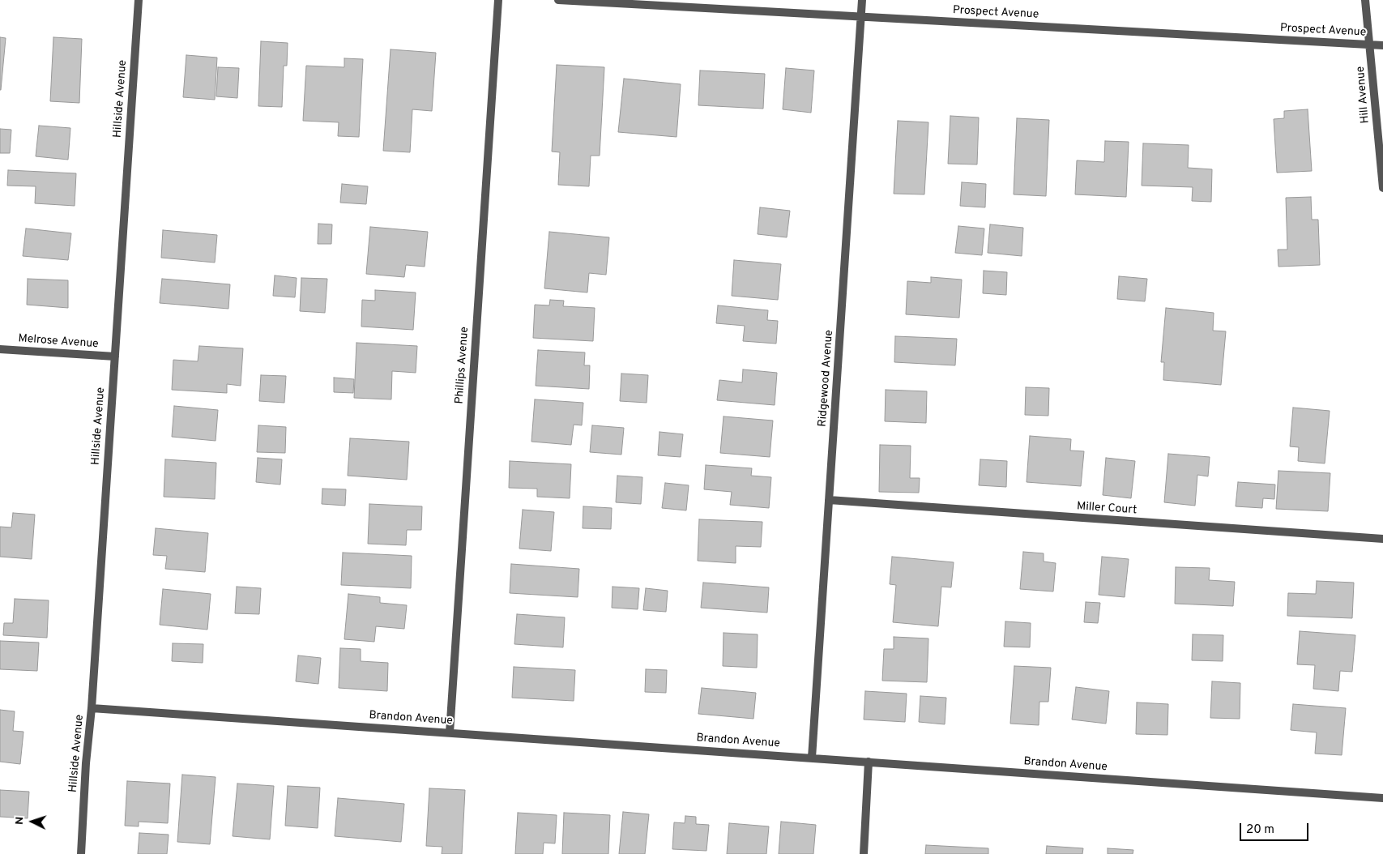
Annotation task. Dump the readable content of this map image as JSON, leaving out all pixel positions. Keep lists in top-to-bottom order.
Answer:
{
  "streets": {
    "street": [
      "Prospect Avenue",
      "Hill Avenue",
      "Hillside Avenue",
      "Melrose Avenue",
      "Phillips Avenue",
      "Ridgewood Avenue",
      "Miller Court",
      "Brandon Avenue"
    ]
  },
  "crossings": [
    ["Prospect Avenue", "Hill Avenue"],
    ["Prospect Avenue", "Ridgewood Avenue"],
    ["Hillside Avenue", "Melrose Avenue"],
    ["Hillside Avenue", "Brandon Avenue"],
    ["Phillips Avenue", "Brandon Avenue"],
    ["Ridgewood Avenue", "Miller Court"],
    ["Ridgewood Avenue", "Brandon Avenue"]
  ],
  "scale_bar": "20 m",
  "north": "left"
}
